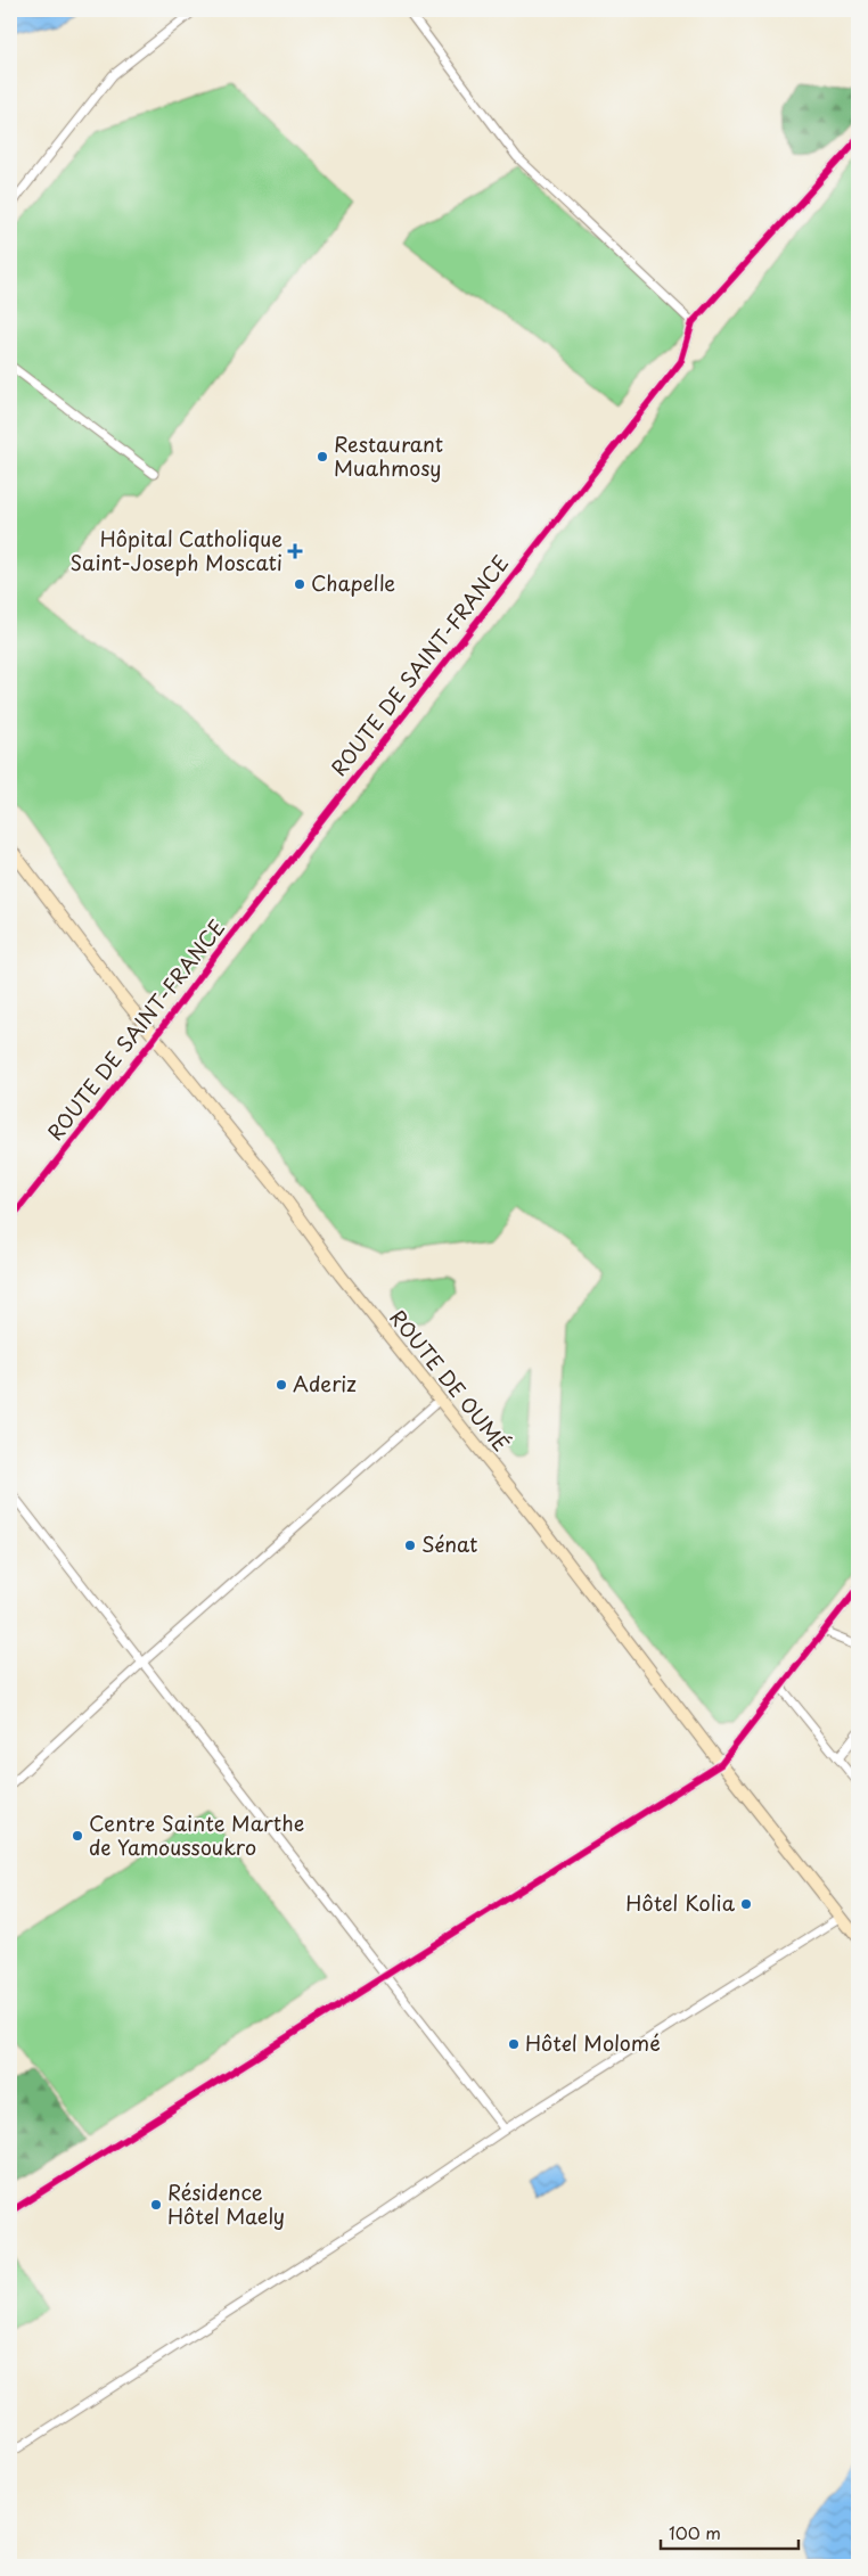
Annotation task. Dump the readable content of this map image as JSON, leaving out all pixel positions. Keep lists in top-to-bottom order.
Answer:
{
  "streets": {
    "main road": ["ROUTE DE OUMÉ"],
    "street": ["ROUTE DE SAINT-FRANCE"]
  },
  "crossings": [
    ["ROUTE DE SAINT-FRANCE", "ROUTE DE OUMÉ"]
  ],
  "places": {
    "other": [
      "Restaurant Muahmosy",
      "Chapelle",
      "Aderiz",
      "Sénat",
      "Centre Sainte Marthe de Yamoussoukro",
      "Hôtel Kolia",
      "Hôtel Molomé",
      "Résidence Hôtel Maely"
    ],
    "health": ["Hôpital Catholique Saint-Joseph Moscati"]
  },
  "scale_bar": "100 m"
}
